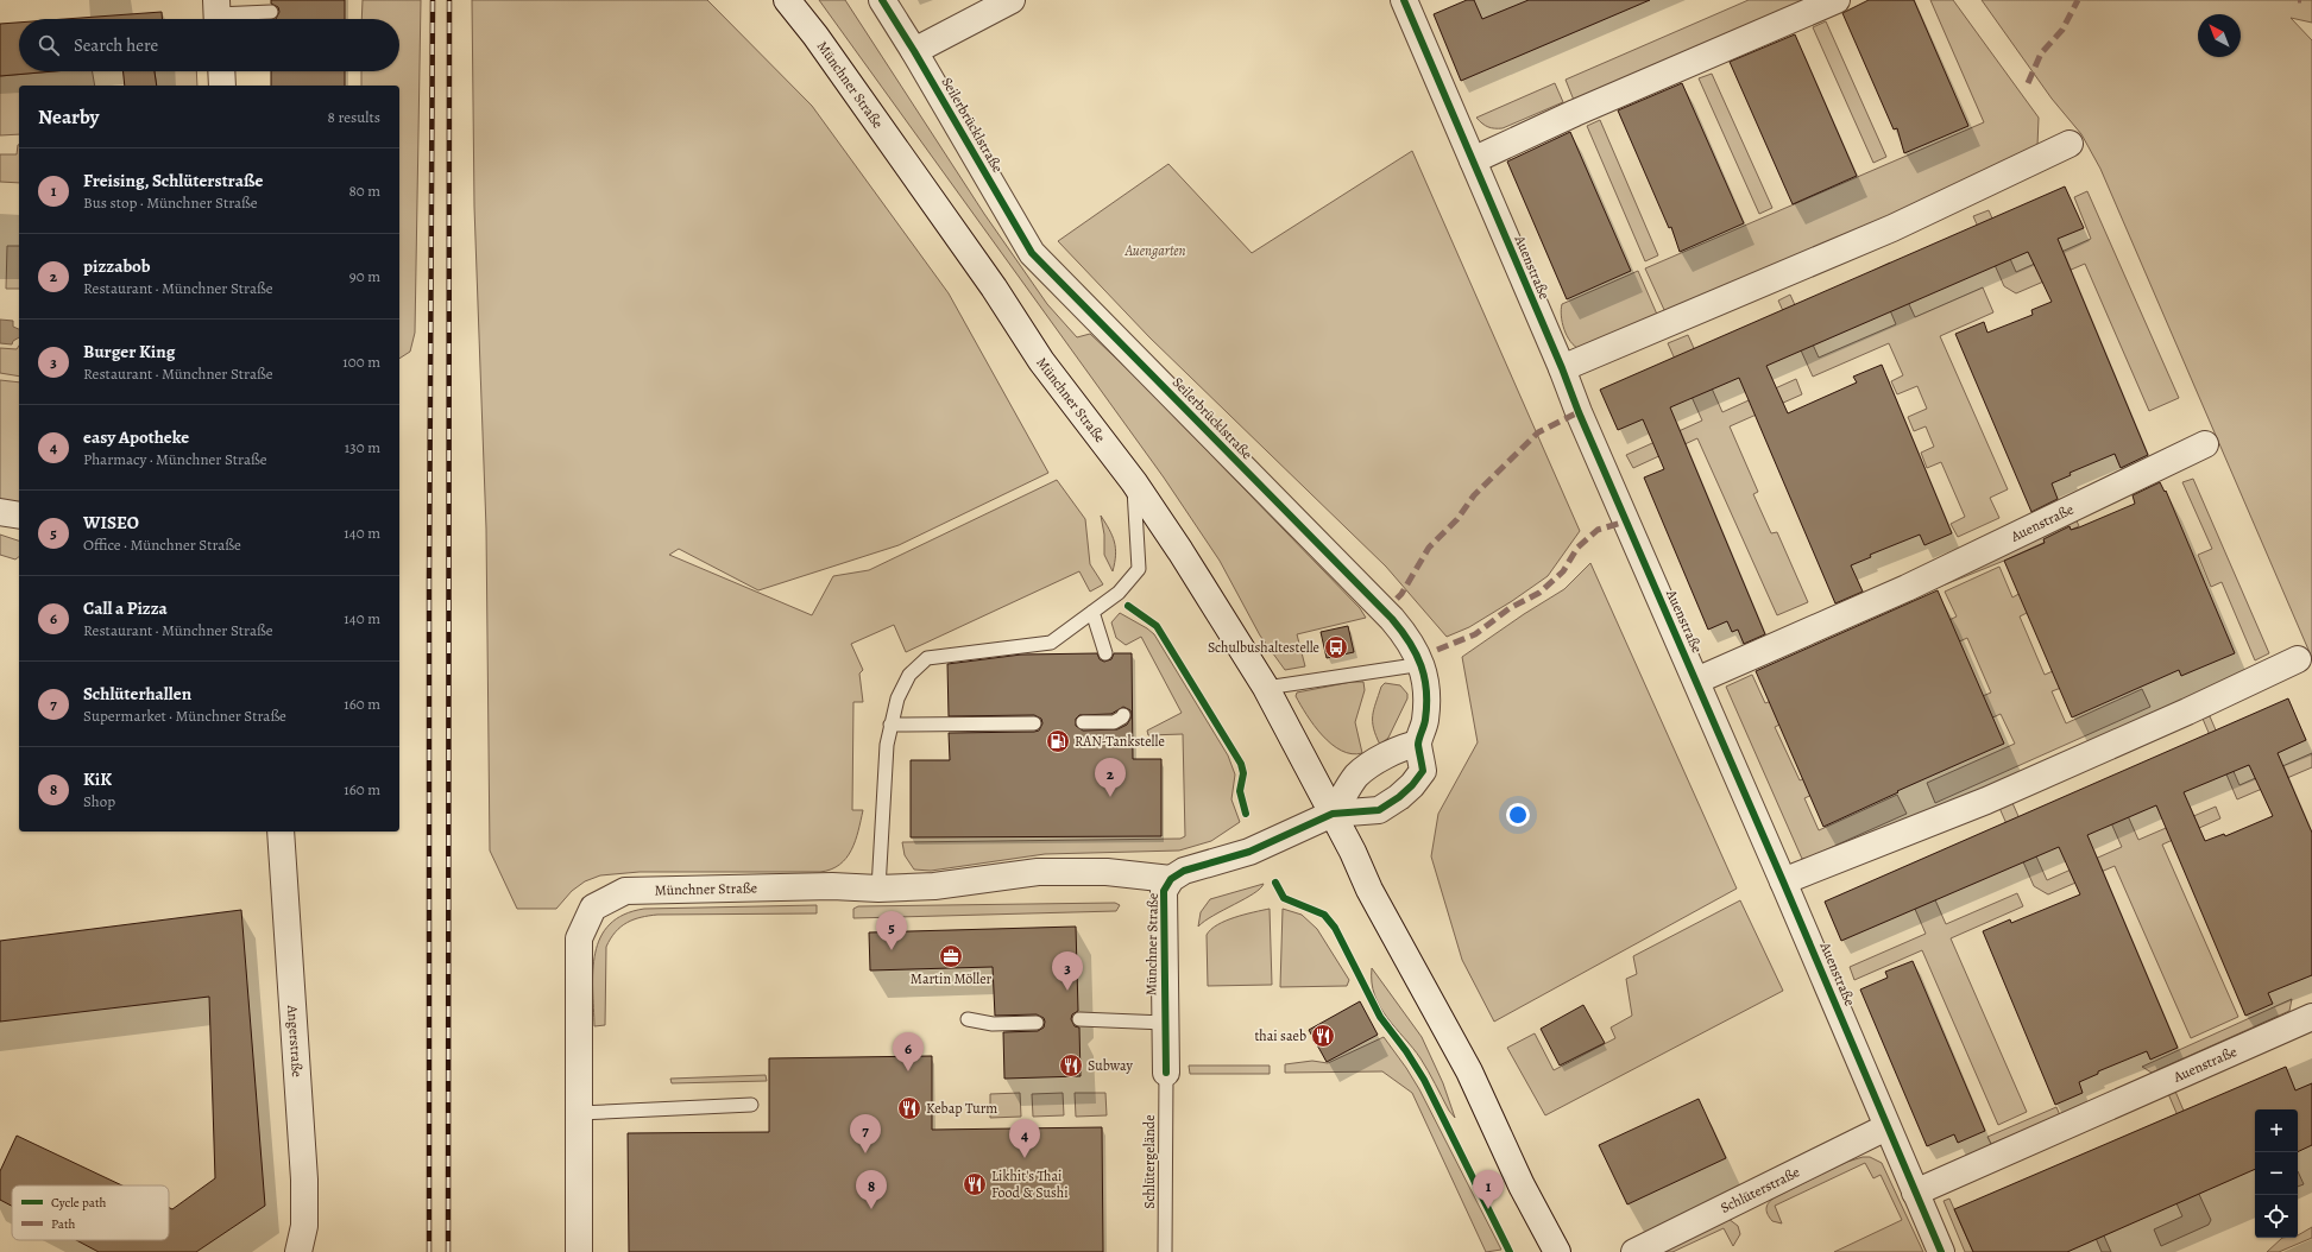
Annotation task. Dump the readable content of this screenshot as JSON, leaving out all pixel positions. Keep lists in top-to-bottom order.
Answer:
{
  "streets": {
    "street": [
      "Münchner Straße",
      "Seilerbrücklstraße",
      "Auenstraße",
      "Angerstraße",
      "Schlüterstraße"
    ],
    "lane": ["Schlütergelände"]
  },
  "crossings": [
    ["Münchner Straße", "Seilerbrücklstraße"],
    ["Münchner Straße", "Schlütergelände"],
    ["Auenstraße", "Schlüterstraße"]
  ],
  "parks": ["Auengarten"],
  "places": {
    "bus stop": ["Schulbushaltestelle"],
    "fuel station": ["RAN-Tankstelle"],
    "office": ["Martin Möller"],
    "restaurant": [
      "thai saeb",
      "Subway",
      "Kebap Turm",
      "Likhit's Thai Food & Sushi"
    ]
  },
  "legend": ["Cycle path", "Path"],
  "north": "top left",
  "page": {
    "search": "Search here",
    "heading": ["Nearby", "8 results"],
    "list": [
      {
        "mark": "1",
        "name": "Freising, Schlüterstraße",
        "note": "Bus stop · Münchner Straße",
        "value": "80 m"
      },
      {
        "mark": "2",
        "name": "pizzabob",
        "note": "Restaurant · Münchner Straße",
        "value": "90 m"
      },
      {
        "mark": "3",
        "name": "Burger King",
        "note": "Restaurant · Münchner Straße",
        "value": "100 m"
      },
      {
        "mark": "4",
        "name": "easy Apotheke",
        "note": "Pharmacy · Münchner Straße",
        "value": "130 m"
      },
      {
        "mark": "5",
        "name": "WISEO",
        "note": "Office · Münchner Straße",
        "value": "140 m"
      },
      {
        "mark": "6",
        "name": "Call a Pizza",
        "note": "Restaurant · Münchner Straße",
        "value": "140 m"
      },
      {
        "mark": "7",
        "name": "Schlüterhallen",
        "note": "Supermarket · Münchner Straße",
        "value": "160 m"
      },
      {
        "mark": "8",
        "name": "KiK",
        "note": "Shop",
        "value": "160 m"
      }
    ],
    "pins": [
      "2",
      "5",
      "3",
      "6",
      "7",
      "4",
      "1",
      "8"
    ],
    "map_buttons": ["+", "−"]
  }
}
